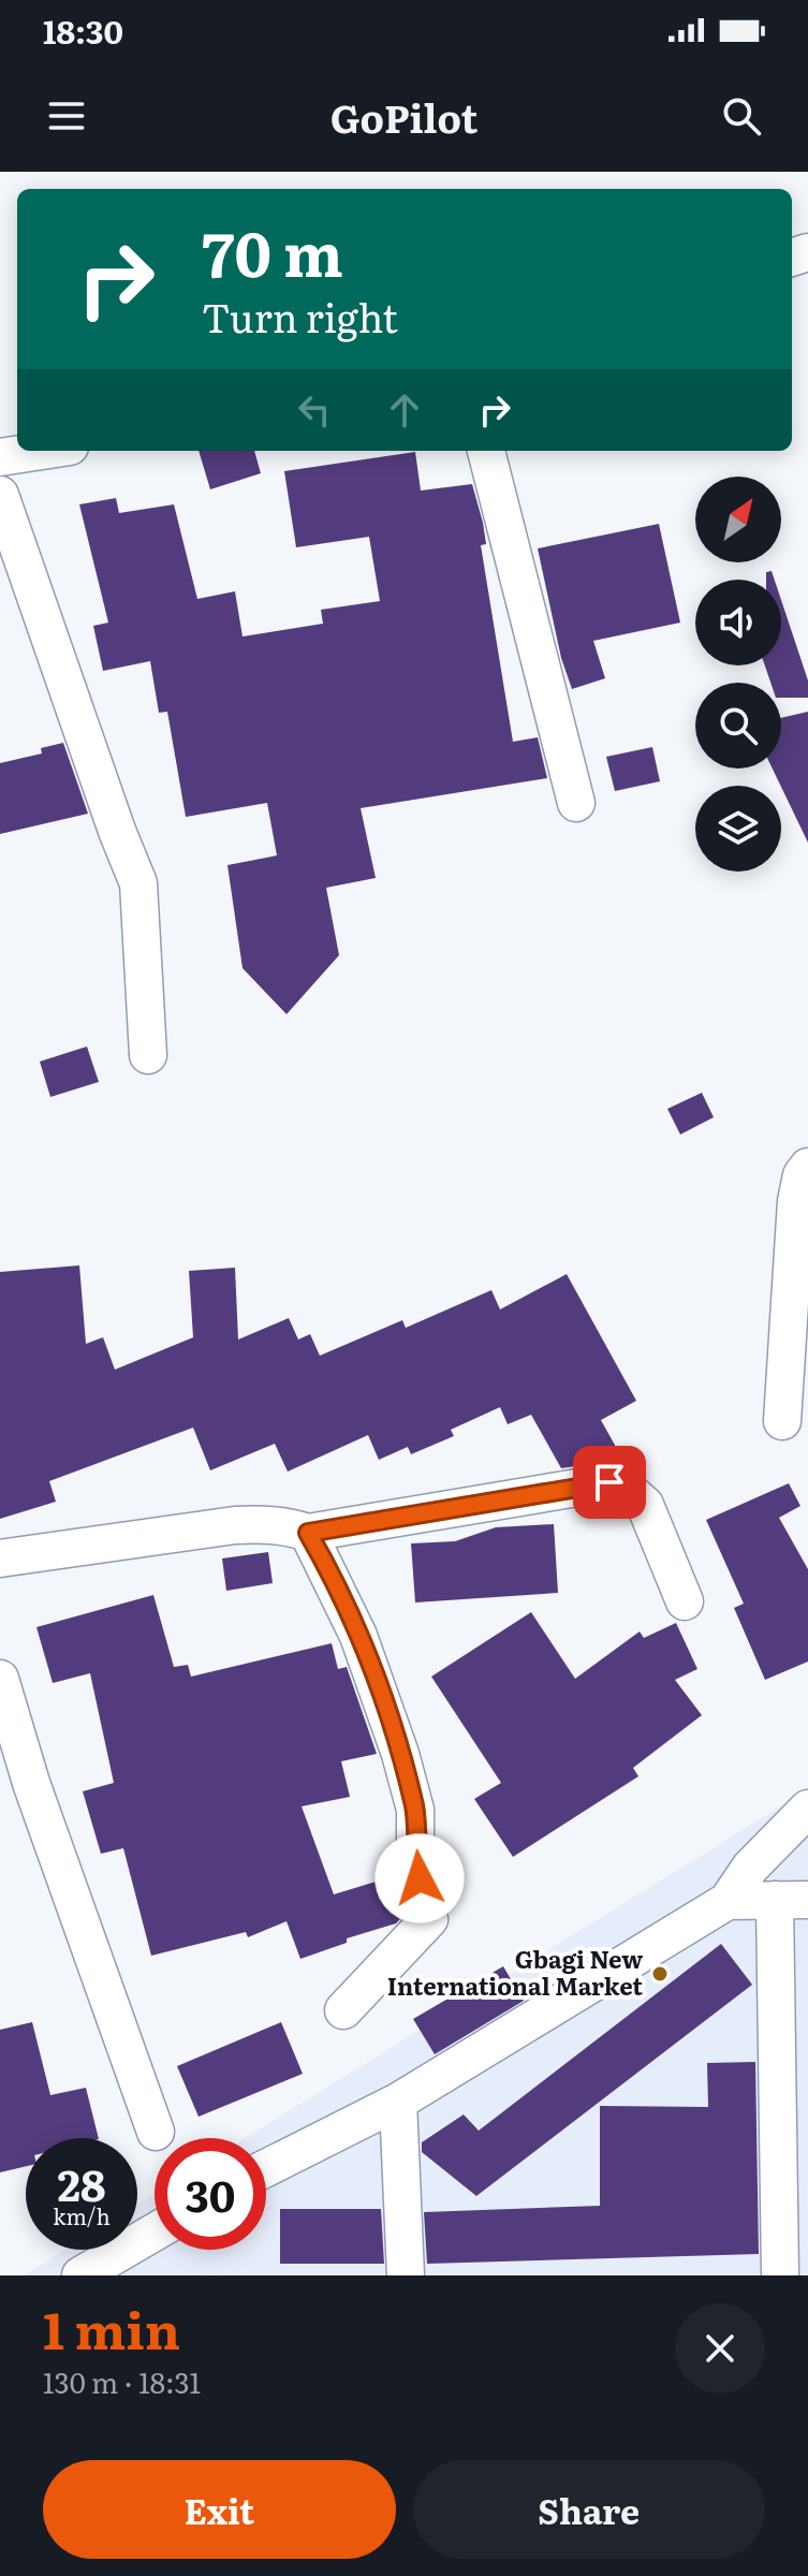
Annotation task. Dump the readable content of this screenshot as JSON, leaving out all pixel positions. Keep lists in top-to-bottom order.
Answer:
{
  "places": ["Gbagi New International Market"],
  "north": "top right",
  "page": {
    "status": "18:30",
    "header": "GoPilot",
    "turn": ["70 m", "Turn right"],
    "speed": "28 km/h",
    "limit": "30",
    "heading": ["1 min", "130 m · 18:31"],
    "buttons": ["Exit", "Share"]
  }
}
